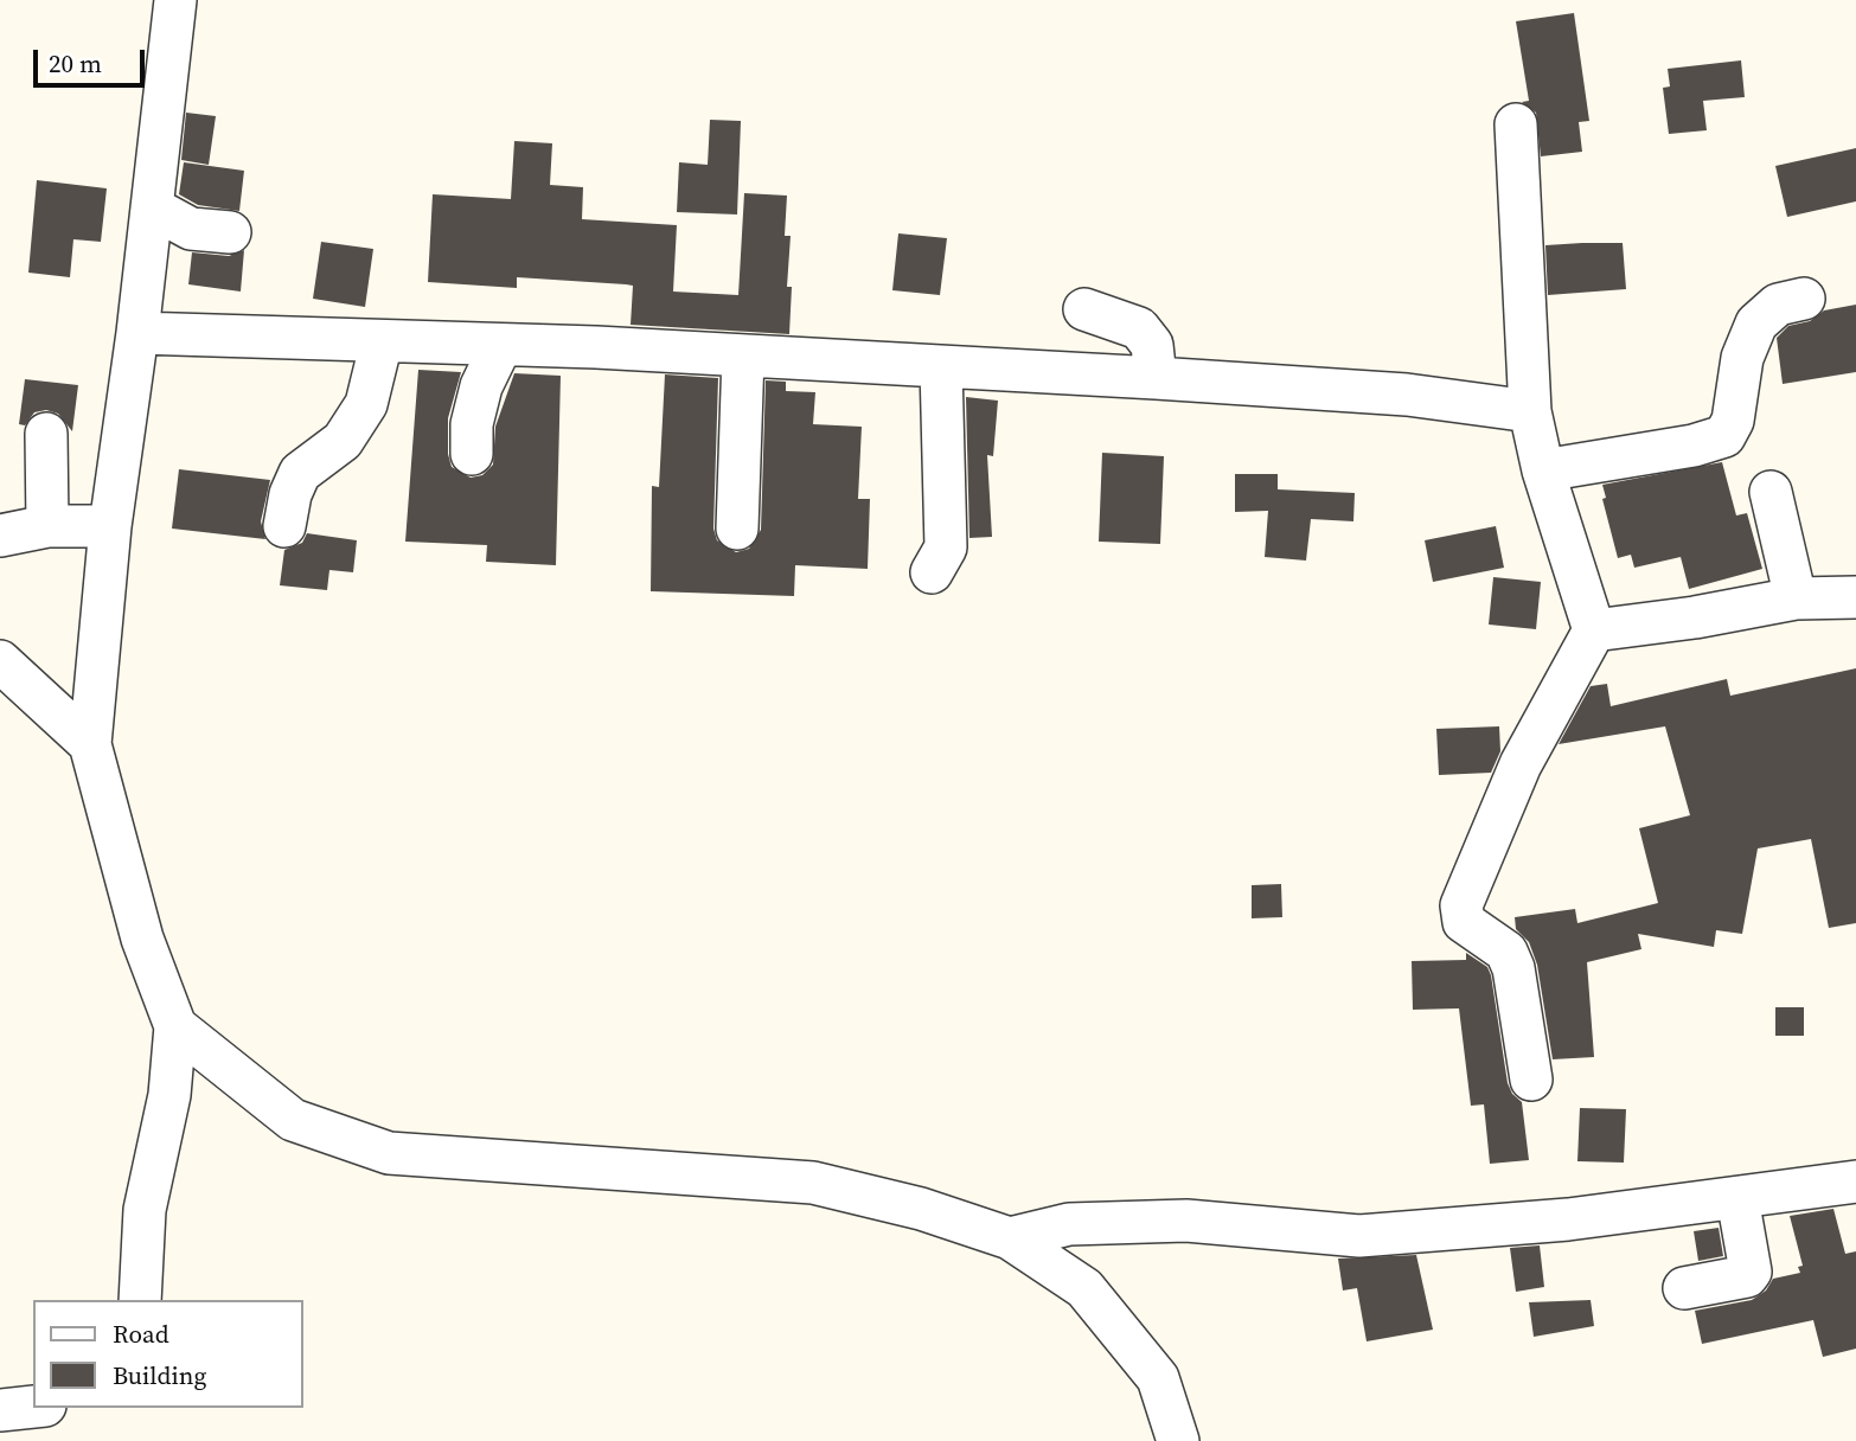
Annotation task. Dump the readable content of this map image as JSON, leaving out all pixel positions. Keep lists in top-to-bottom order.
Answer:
{
  "legend": ["Road", "Building"],
  "scale_bar": "20 m"
}
